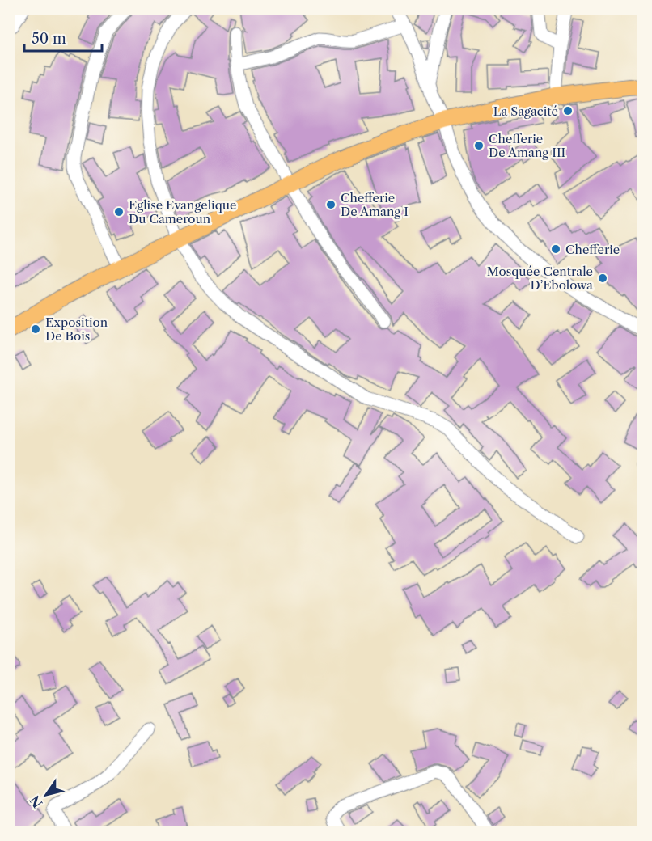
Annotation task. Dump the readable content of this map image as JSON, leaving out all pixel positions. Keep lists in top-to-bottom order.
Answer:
{
  "places": [
    "La Sagacité",
    "Chefferie De Amang III",
    "Chefferie De Amang I",
    "Eglise Evangelique Du Cameroun",
    "Chefferie",
    "Mosquée Centrale D’Ebolowa",
    "Exposition De Bois"
  ],
  "scale_bar": "50 m",
  "north": "bottom left"
}
